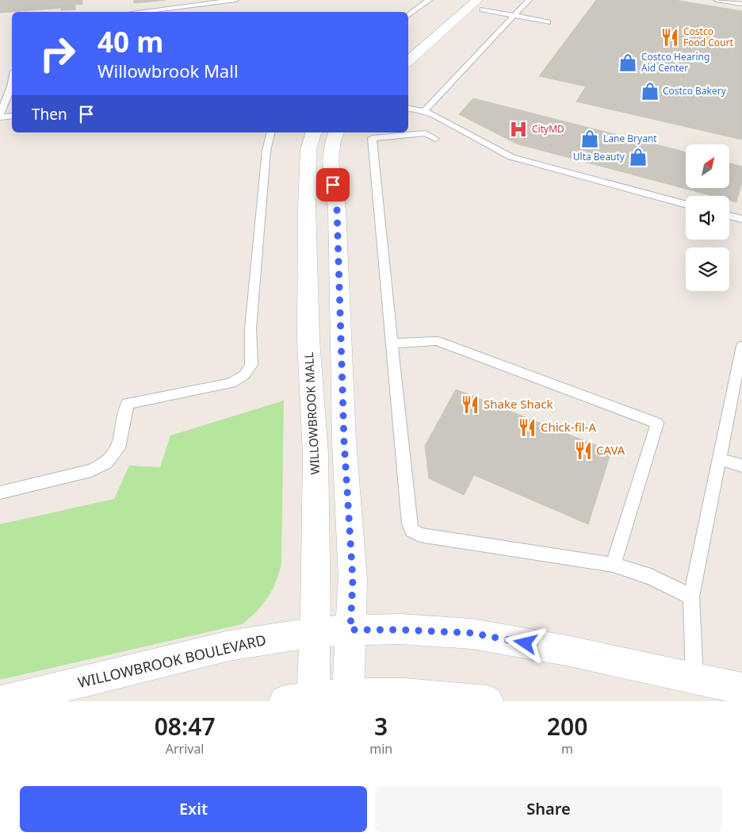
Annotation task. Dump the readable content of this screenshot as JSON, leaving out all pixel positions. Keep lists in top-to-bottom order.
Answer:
{
  "streets": {
    "street": ["WILLOWBROOK MALL", "WILLOWBROOK BOULEVARD"]
  },
  "crossings": [
    ["WILLOWBROOK MALL", "WILLOWBROOK BOULEVARD"]
  ],
  "places": {
    "restaurant": [
      "Costco Food Court",
      "Shake Shack",
      "Chick-fil-A",
      "CAVA"
    ],
    "shop": [
      "Costco Hearing Aid Center",
      "Costco Bakery",
      "Lane Bryant",
      "Ulta Beauty"
    ],
    "hospital": ["CityMD"]
  },
  "north": "top right",
  "page": {
    "turn": ["40 m", "Willowbrook Mall"],
    "then": "Then",
    "eta": [
      "08:47",
      "Arrival",
      "3",
      "min",
      "200",
      "m"
    ],
    "buttons": ["Exit", "Share"]
  }
}
